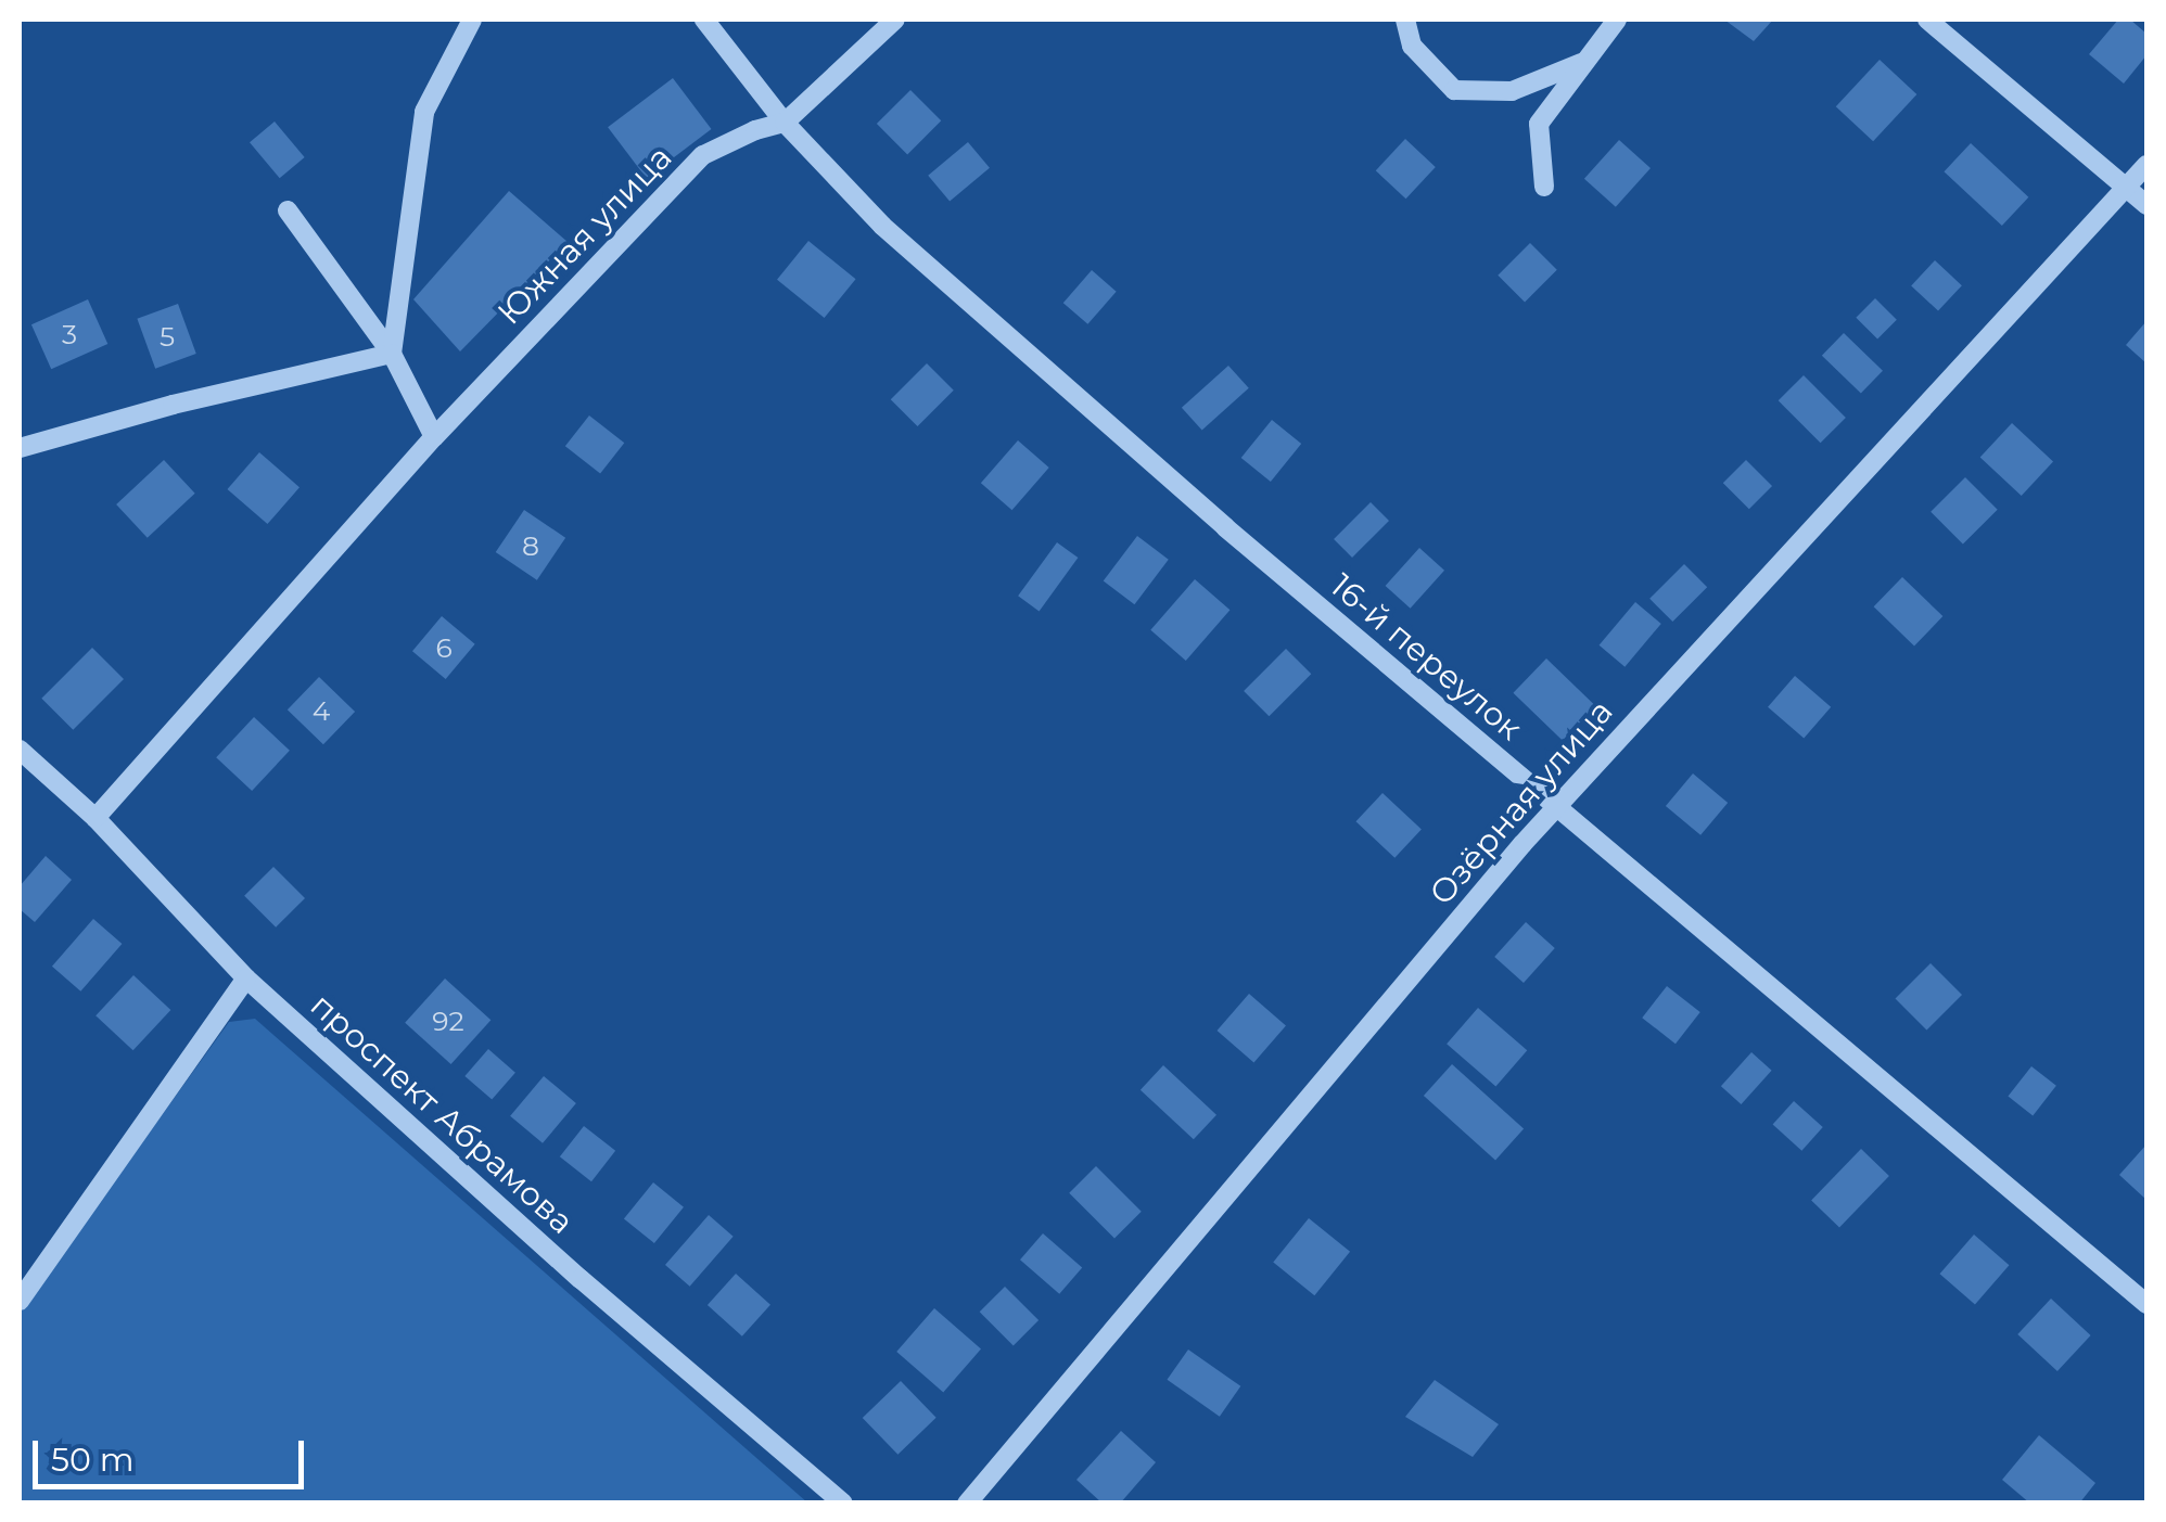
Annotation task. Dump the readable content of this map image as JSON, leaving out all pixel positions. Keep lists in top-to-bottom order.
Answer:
{
  "streets": {
    "street": [
      "Южная улица",
      "16-й переулок",
      "Озёрная улица",
      "проспект Абрамова"
    ]
  },
  "crossings": [
    ["Южная улица", "16-й переулок"],
    ["Южная улица", "проспект Абрамова"],
    ["16-й переулок", "Озёрная улица"]
  ],
  "house_numbers": [
    "3",
    "5",
    "8",
    "6",
    "4",
    "92"
  ],
  "scale_bar": "50 m"
}
